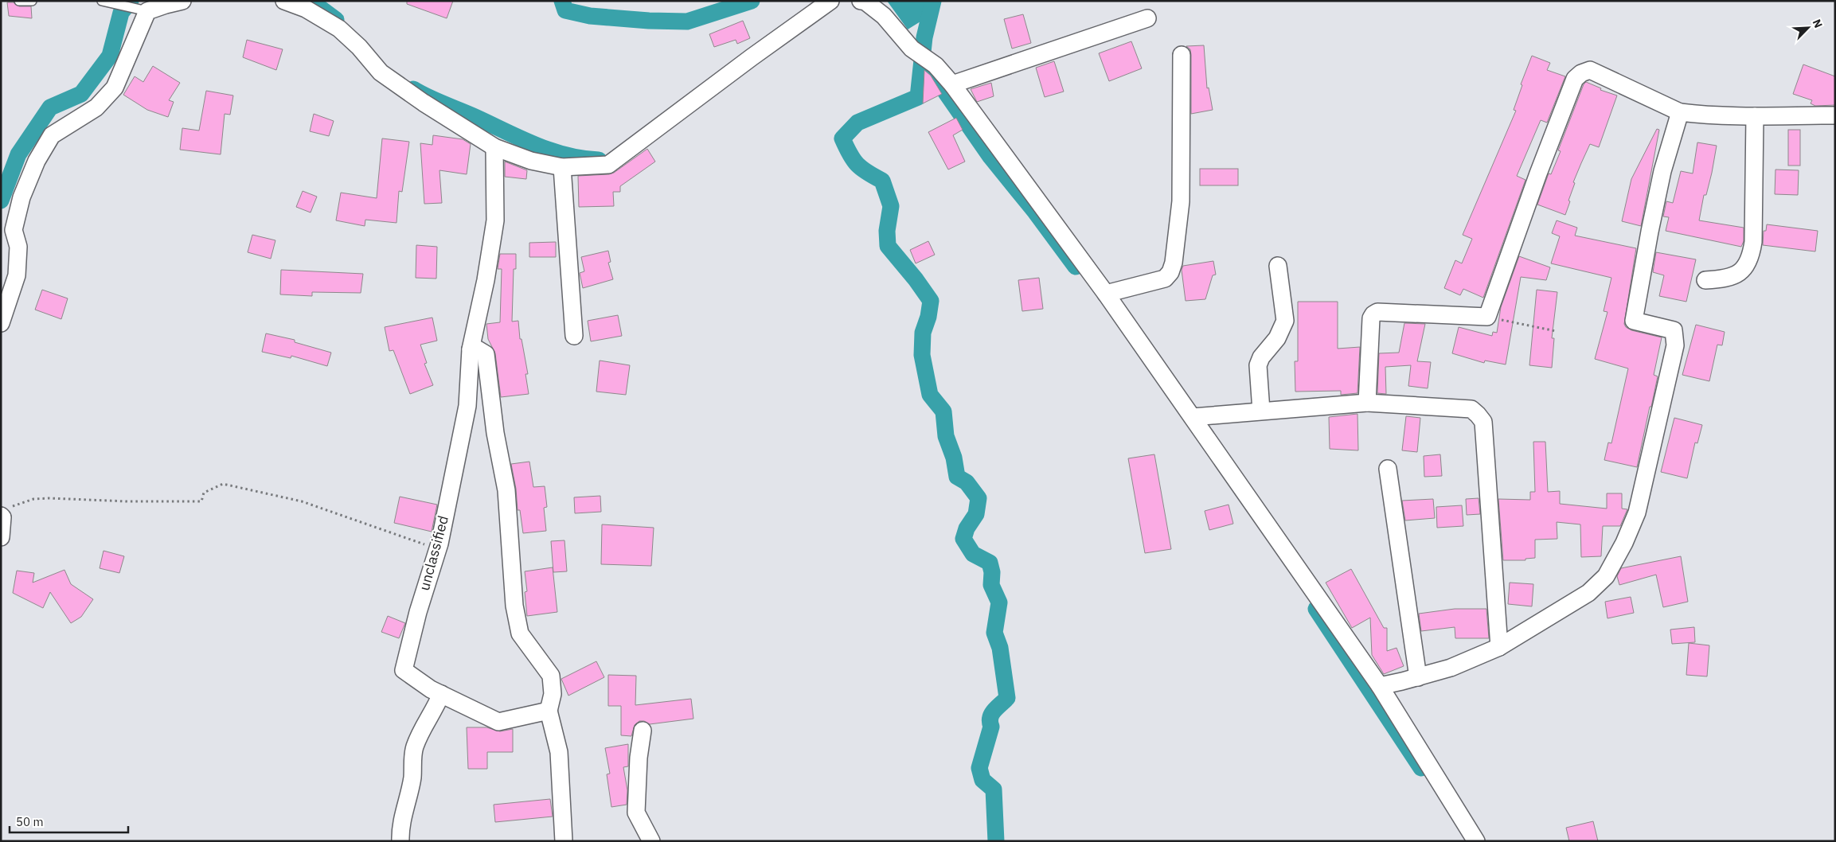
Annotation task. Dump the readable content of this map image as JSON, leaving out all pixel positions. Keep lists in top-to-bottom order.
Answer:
{
  "streets": {
    "street": ["unclassified"]
  },
  "scale_bar": "50 m",
  "north": "top right"
}
